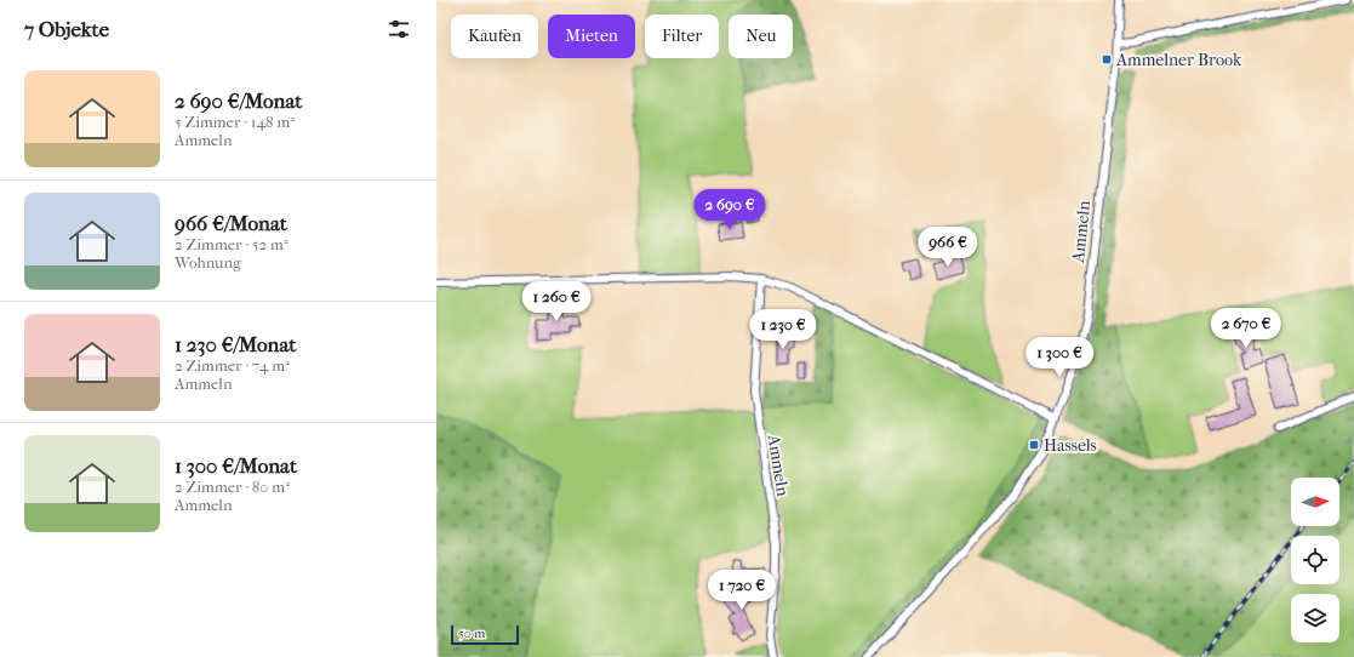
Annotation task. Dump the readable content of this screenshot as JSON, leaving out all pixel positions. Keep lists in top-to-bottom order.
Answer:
{
  "streets": {
    "street": ["Ammeln"]
  },
  "places": {
    "transit": ["Ammelner Brook", "Hassels"]
  },
  "scale_bar": "50 m",
  "north": "right",
  "page": {
    "heading": "7 Objekte",
    "chip": [
      "Kaufen",
      "Mieten",
      "Filter",
      "Neu"
    ],
    "list": [
      {
        "name": "2 690 €/Monat",
        "note": "5 Zimmer · 148 m² · Ammeln"
      },
      {
        "name": "966 €/Monat",
        "note": "2 Zimmer · 52 m² · Wohnung"
      },
      {
        "name": "1 230 €/Monat",
        "note": "2 Zimmer · 74 m² · Ammeln"
      },
      {
        "name": "1 300 €/Monat",
        "note": "2 Zimmer · 80 m² · Ammeln"
      }
    ],
    "price": [
      "2 690 €",
      "966 €",
      "1 260 €",
      "2 670 €",
      "1 230 €",
      "1 300 €",
      "1 720 €"
    ],
    "scale": "50 m"
  }
}
